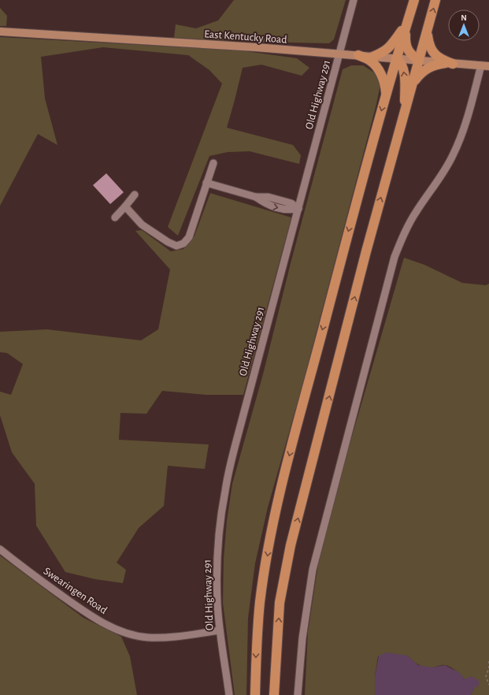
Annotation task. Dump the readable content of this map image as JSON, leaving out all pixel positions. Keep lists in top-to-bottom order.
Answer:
{
  "streets": {
    "main road": ["East Kentucky Road"],
    "street": ["Old Highway 291", "Swearingen Road"]
  },
  "crossings": [
    ["East Kentucky Road", "Old Highway 291"],
    ["Old Highway 291", "Swearingen Road"]
  ],
  "north": "top"
}
